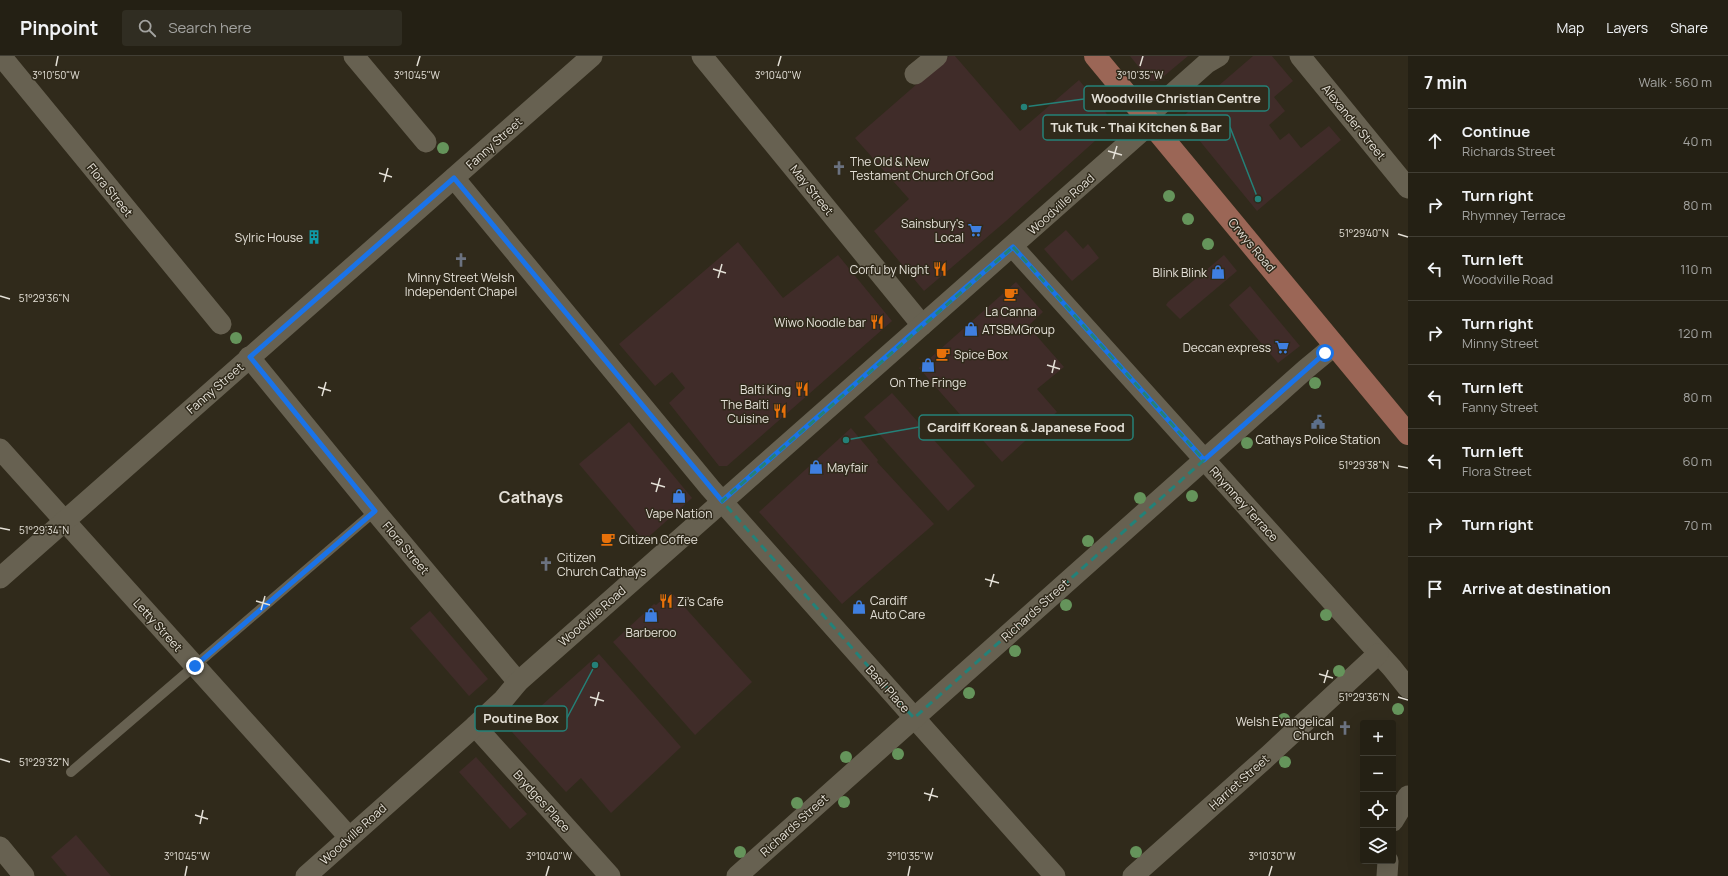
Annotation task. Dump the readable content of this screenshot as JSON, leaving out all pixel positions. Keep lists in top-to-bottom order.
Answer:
{
  "streets": {
    "main road": ["Crwys Road"],
    "street": [
      "Alexander Street",
      "Fanny Street",
      "Flora Street",
      "May Street",
      "Woodville Road",
      "Rhymney Terrace",
      "Richards Street",
      "Letty Street",
      "Basil Place",
      "Harriet Street",
      "Brydges Place"
    ]
  },
  "crossings": [
    ["Fanny Street", "Flora Street"],
    ["Fanny Street", "Letty Street"],
    ["Fanny Street", "Basil Place"],
    ["Flora Street", "Woodville Road"],
    ["May Street", "Woodville Road"],
    ["Woodville Road", "Crwys Road"],
    ["Woodville Road", "Rhymney Terrace"],
    ["Woodville Road", "Letty Street"],
    ["Woodville Road", "Basil Place"],
    ["Woodville Road", "Brydges Place"],
    ["Crwys Road", "Richards Street"],
    ["Rhymney Terrace", "Richards Street"],
    ["Rhymney Terrace", "Harriet Street"],
    ["Richards Street", "Basil Place"]
  ],
  "districts": ["Cathays"],
  "places": {
    "other": [
      "Woodville Christian Centre",
      "Tuk Tuk - Thai Kitchen & Bar",
      "Cardiff Korean & Japanese Food",
      "Poutine Box"
    ],
    "church": [
      "The Old & New Testament Church Of God",
      "Minny Street Welsh Independent Chapel",
      "Citizen Church Cathays",
      "Welsh Evangelical Church"
    ],
    "supermarket": ["Sainsbury's Local", "Deccan express"],
    "building": ["Sylric House"],
    "restaurant": [
      "Corfu by Night",
      "Wiwo Noodle bar",
      "Balti King",
      "The Balti Cuisine",
      "Zi's Cafe"
    ],
    "shop": [
      "Blink Blink",
      "ATSBMGroup",
      "On The Fringe",
      "Mayfair",
      "Vape Nation",
      "Cardiff Auto Care",
      "Barberoo"
    ],
    "cafe": ["La Canna", "Spice Box", "Citizen Coffee"],
    "public building": ["Cathays Police Station"]
  },
  "page": {
    "header": "Pinpoint",
    "search": "Search here",
    "nav": ["Map", "Layers", "Share"],
    "heading": ["7 min", "Walk · 560 m"],
    "list": [
      ["Continue", "Richards Street", "40 m"],
      ["Turn right", "Rhymney Terrace", "80 m"],
      ["Turn left", "Woodville Road", "110 m"],
      ["Turn right", "Minny Street", "120 m"],
      ["Turn left", "Fanny Street", "80 m"],
      ["Turn left", "Flora Street", "60 m"],
      ["Turn right", "70 m"],
      "Arrive at destination"
    ],
    "map_buttons": ["+", "−"]
  },
  "coordinates": [
    "3°10'50\"W",
    "3°10'45\"W",
    "3°10'40\"W",
    "3°10'35\"W",
    "51°29'40\"N",
    "51°29'36\"N",
    "51°29'38\"N",
    "51°29'34\"N",
    "51°29'32\"N",
    "3°10'30\"W"
  ]
}
